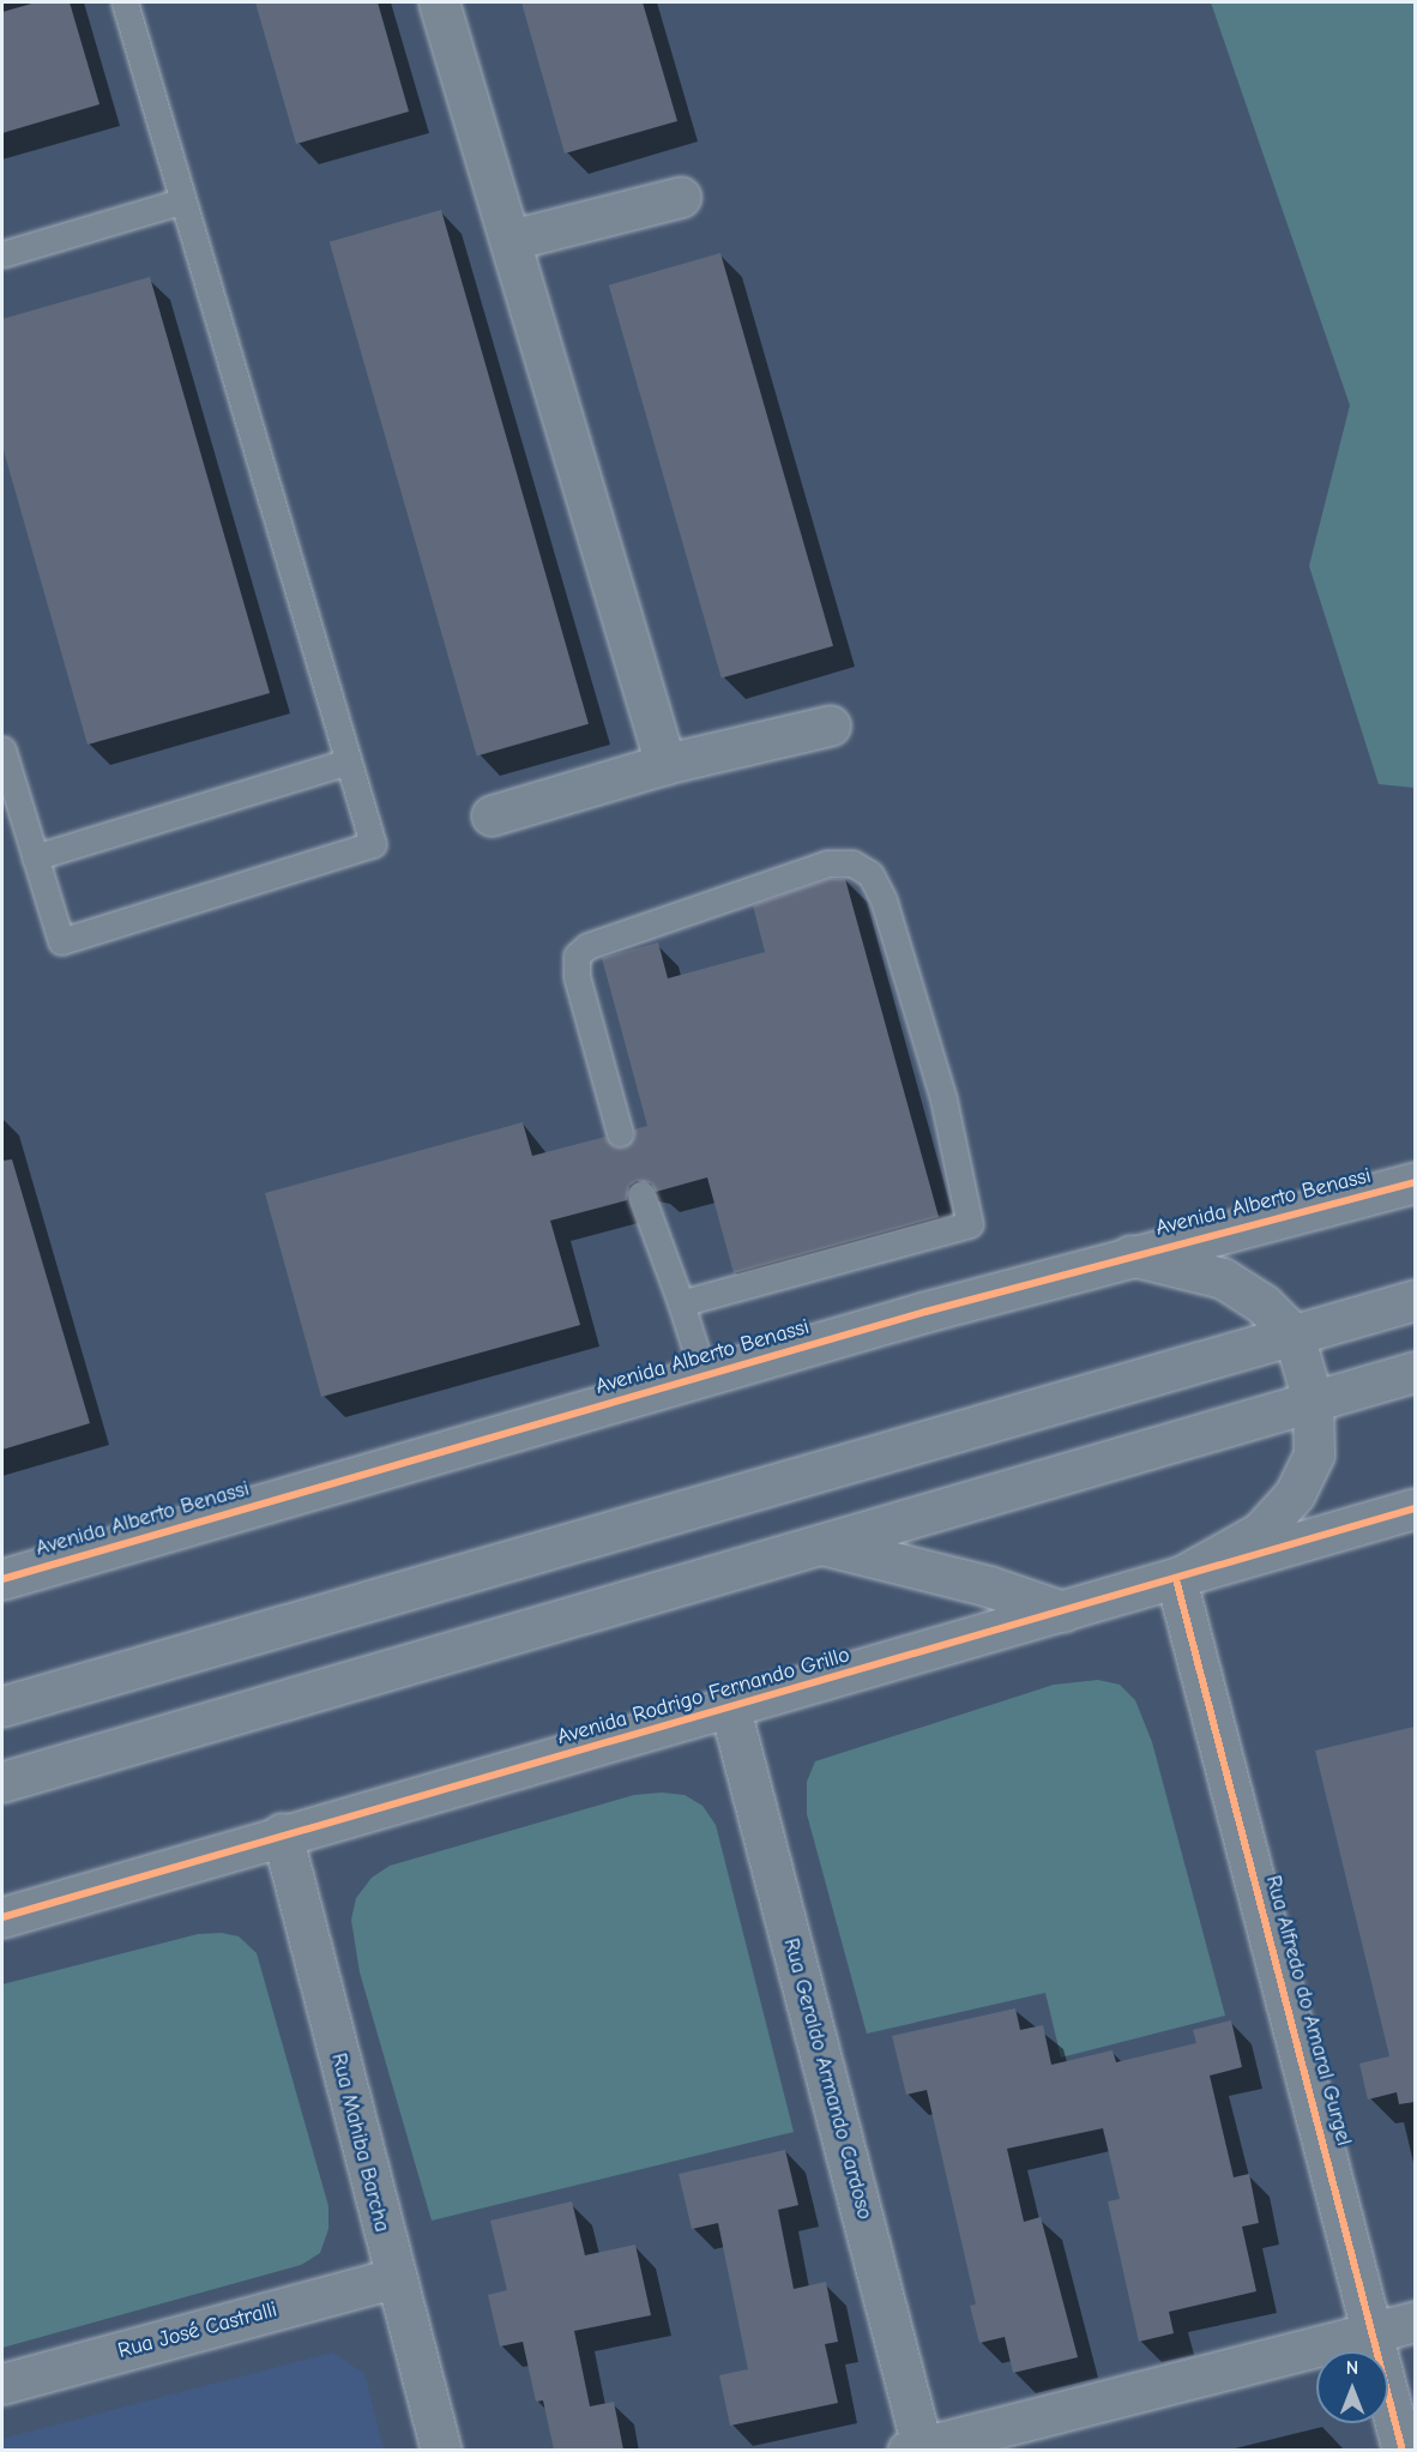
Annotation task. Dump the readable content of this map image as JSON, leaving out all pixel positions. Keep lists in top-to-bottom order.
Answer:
{
  "streets": {
    "street": [
      "Avenida Alberto Benassi",
      "Avenida Rodrigo Fernando Grillo",
      "Rua Alfredo do Amaral Gurgel",
      "Rua Geraldo Armando Cardoso",
      "Rua Mahiba Barcha",
      "Rua José Castralli"
    ]
  },
  "crossings": [
    ["Avenida Rodrigo Fernando Grillo", "Rua Alfredo do Amaral Gurgel"],
    ["Avenida Rodrigo Fernando Grillo", "Rua Geraldo Armando Cardoso"],
    ["Avenida Rodrigo Fernando Grillo", "Rua Mahiba Barcha"],
    ["Rua Mahiba Barcha", "Rua José Castralli"]
  ],
  "north": "top"
}
